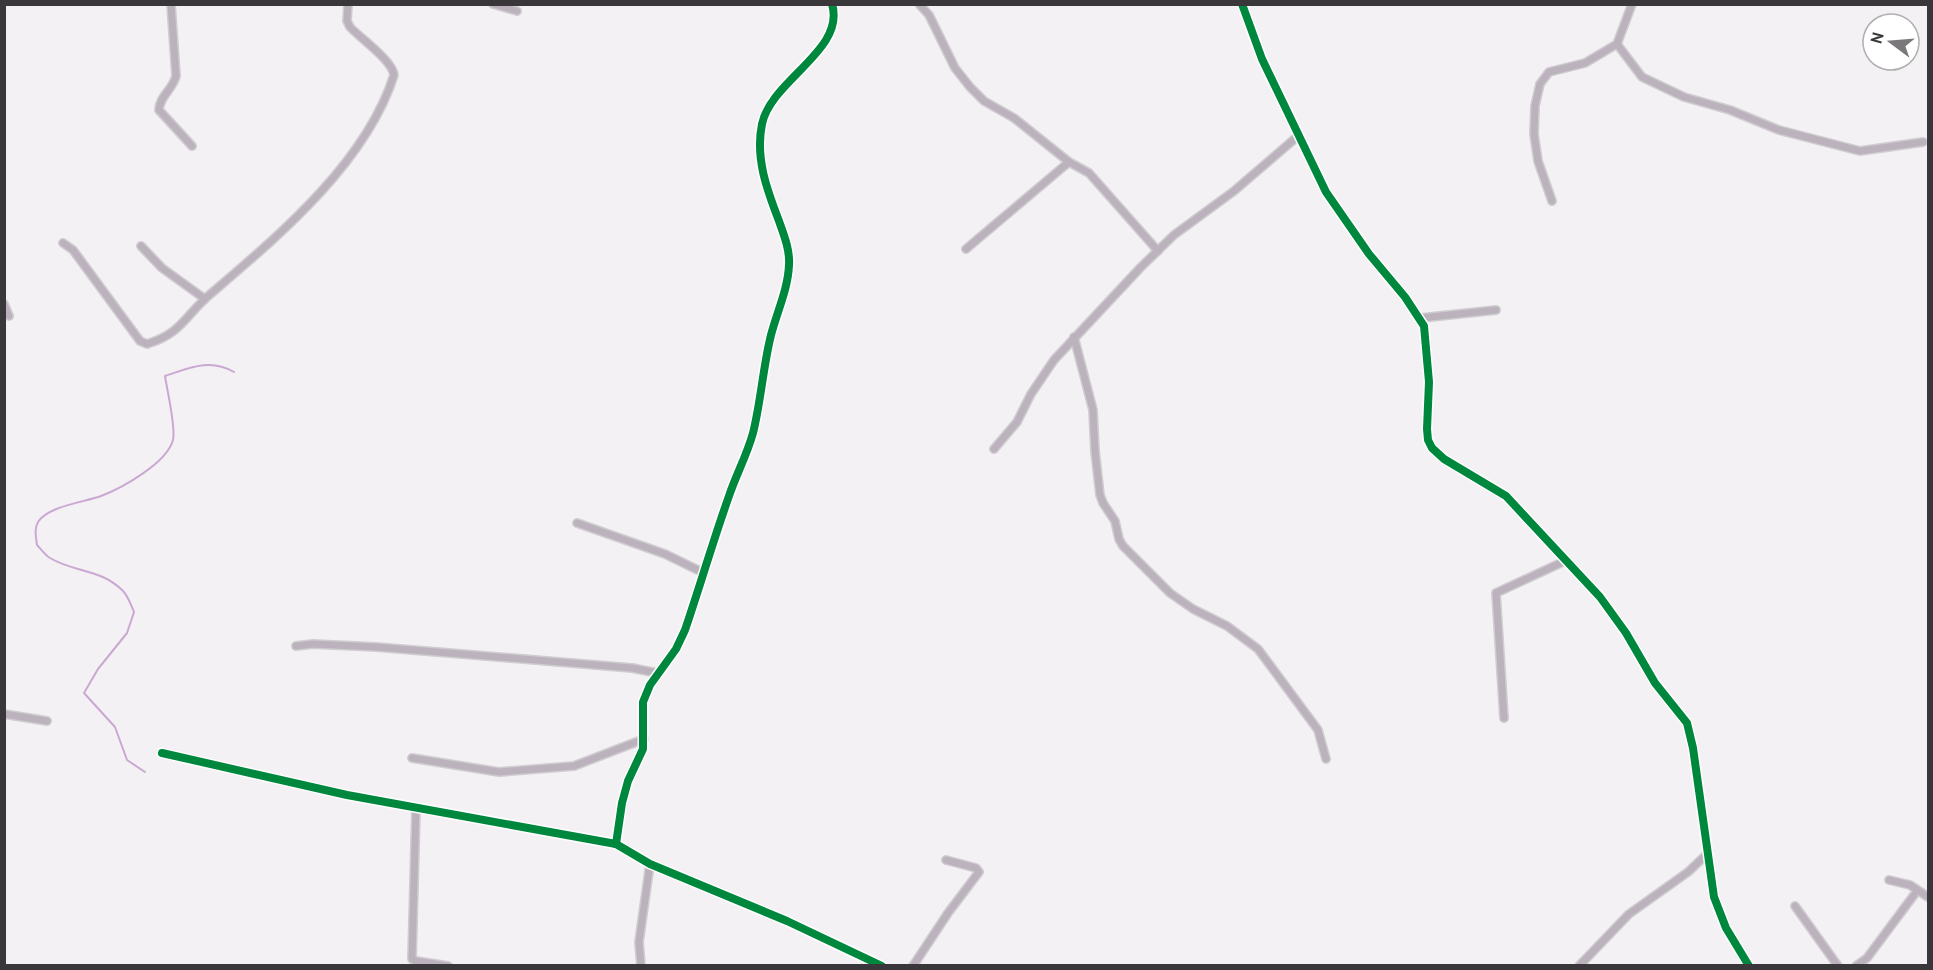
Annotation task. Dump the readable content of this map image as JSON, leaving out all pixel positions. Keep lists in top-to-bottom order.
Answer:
{
  "north": "left"
}
